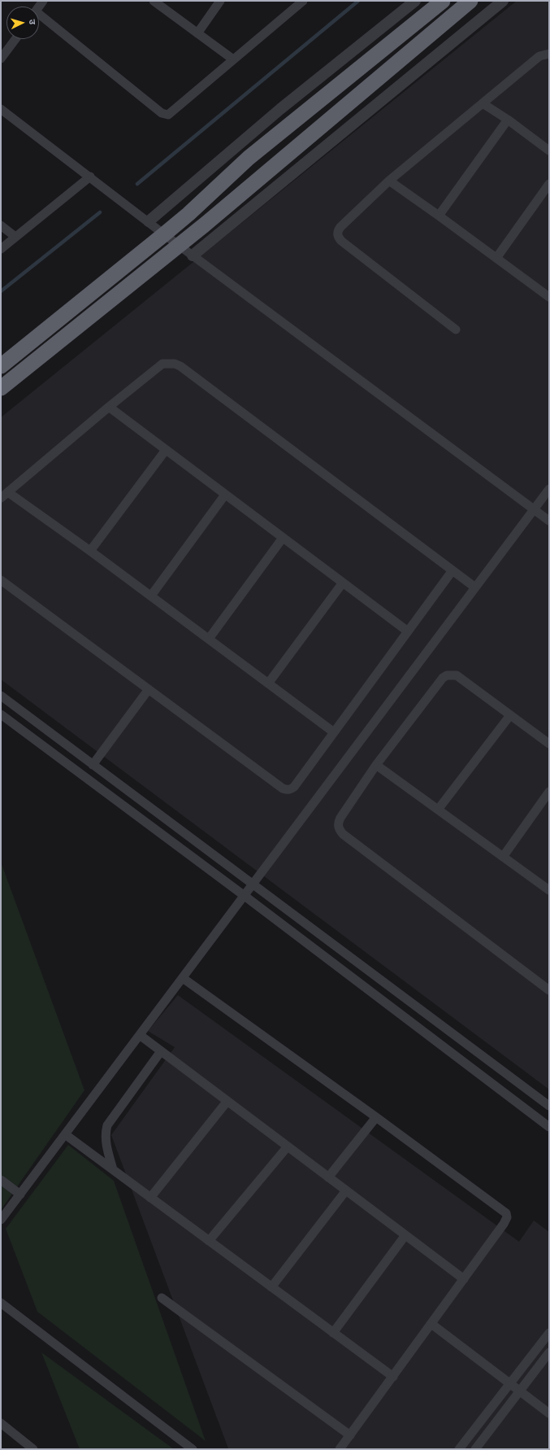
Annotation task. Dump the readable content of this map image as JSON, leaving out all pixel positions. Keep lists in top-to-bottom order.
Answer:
{
  "north": "right"
}
